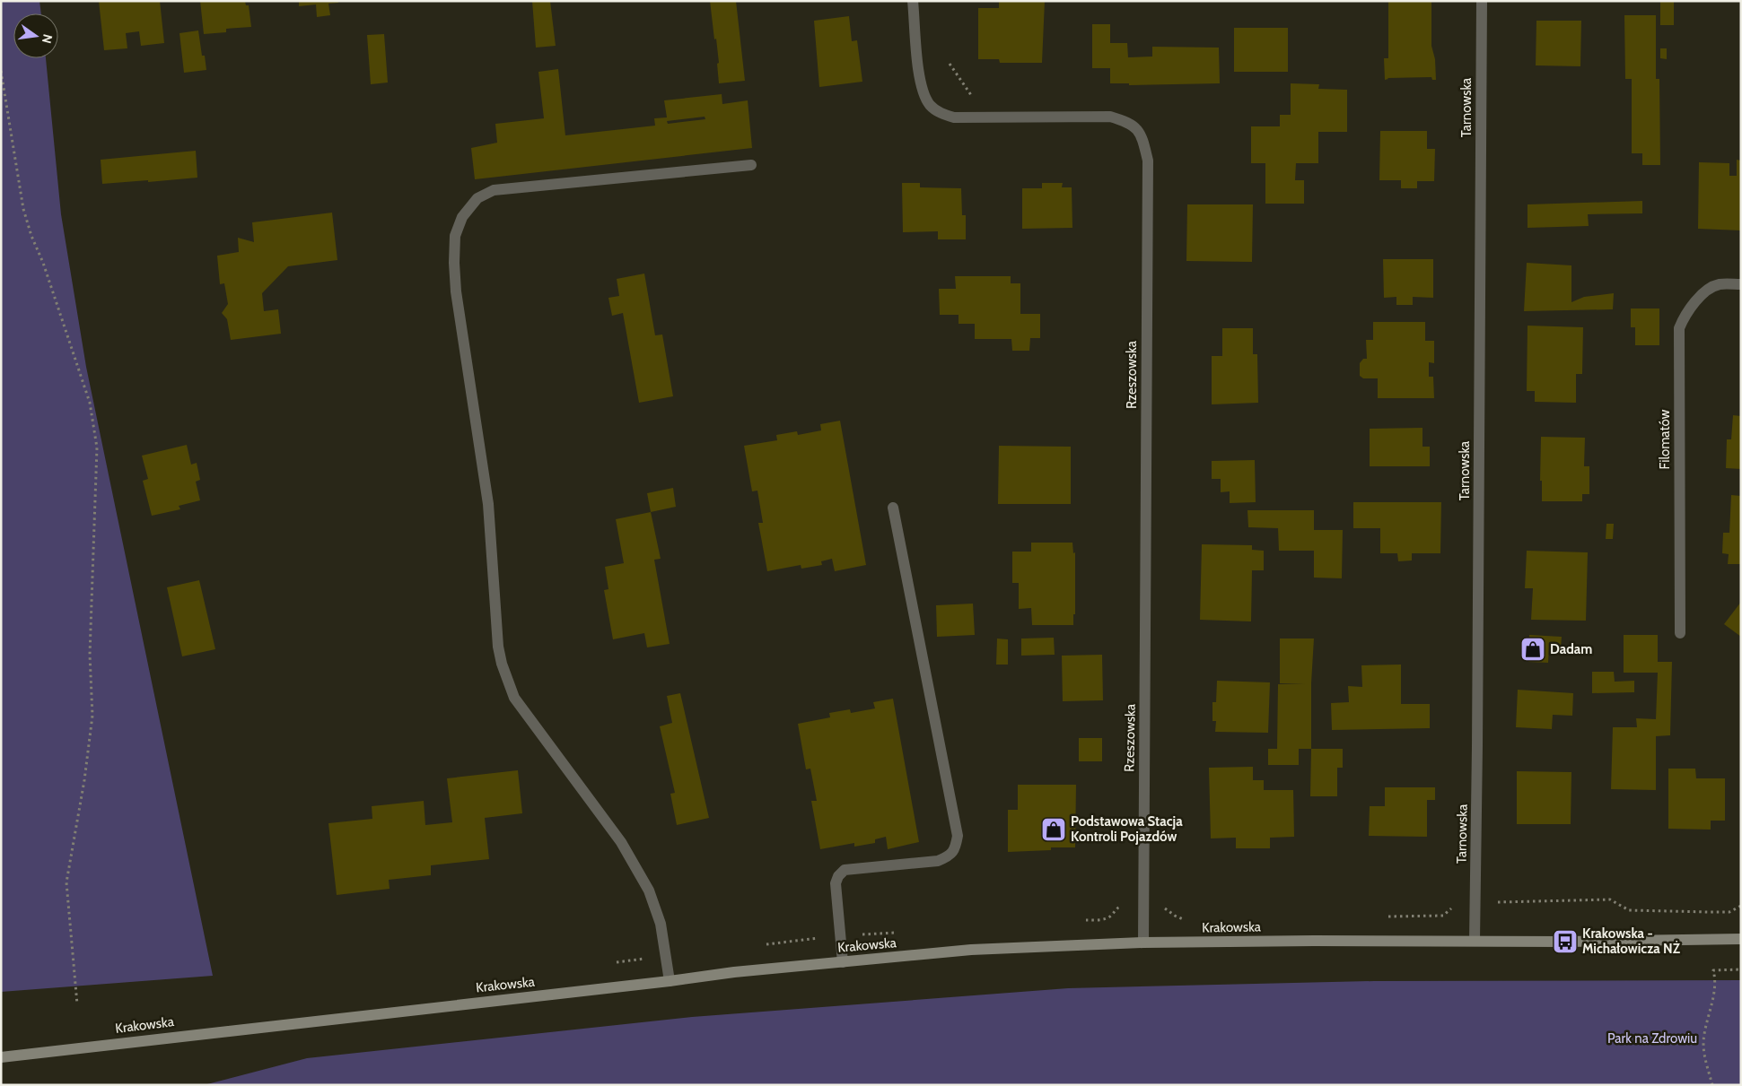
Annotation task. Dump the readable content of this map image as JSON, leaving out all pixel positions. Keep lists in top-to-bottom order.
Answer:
{
  "streets": {
    "main road": ["Krakowska"],
    "street": ["Tarnowska", "Rzeszowska", "Filomatów"]
  },
  "crossings": [
    ["Tarnowska", "Krakowska"],
    ["Rzeszowska", "Krakowska"]
  ],
  "parks": ["Park na Zdrowiu"],
  "places": {
    "shop": ["Dadam", "Podstawowa Stacja Kontroli Pojazdów"],
    "bus stop": ["Krakowska - Michałowicza NŻ"]
  },
  "north": "right"
}
